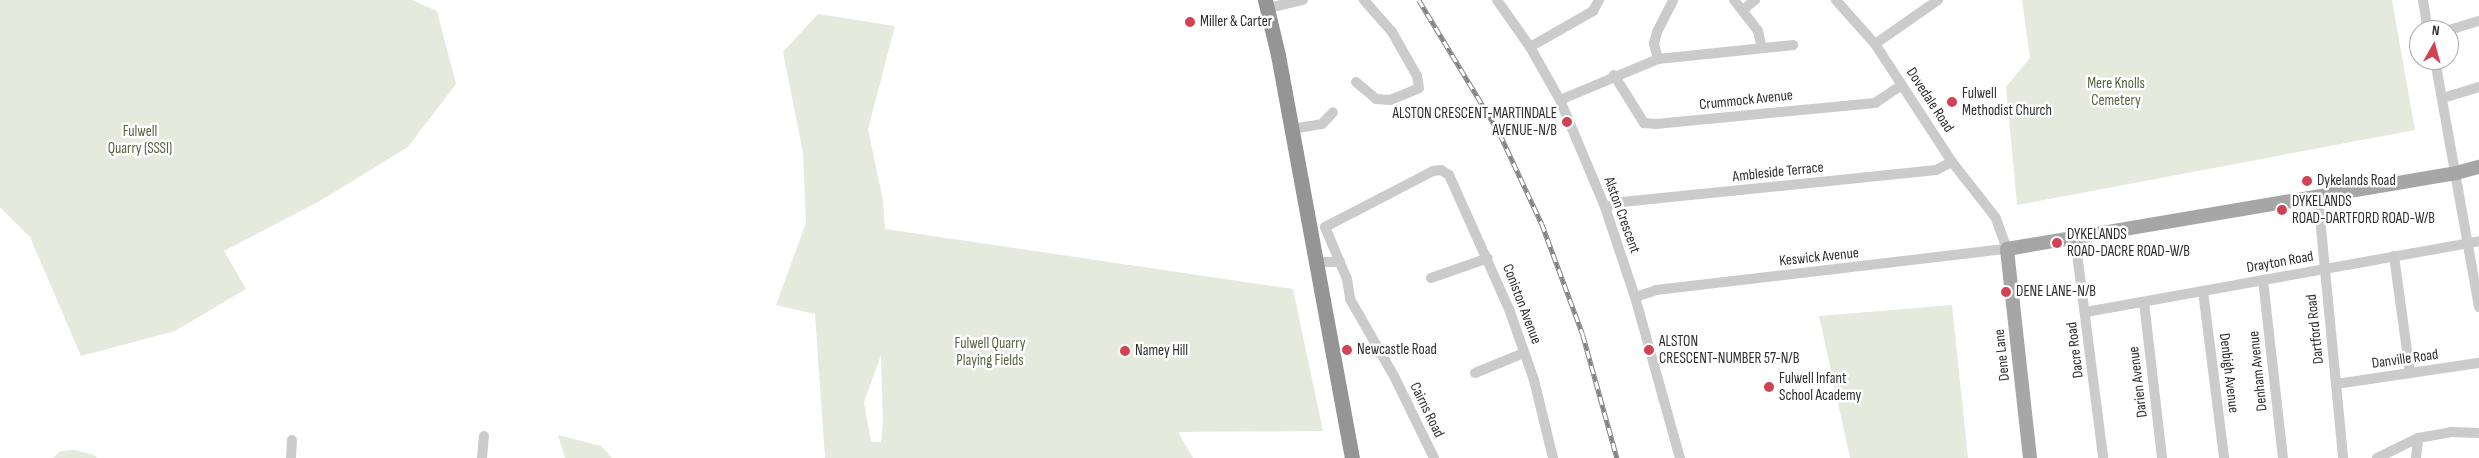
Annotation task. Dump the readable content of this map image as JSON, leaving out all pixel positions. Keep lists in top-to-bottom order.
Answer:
{
  "streets": {
    "main road": ["Dene Lane"],
    "street": [
      "Crummock Avenue",
      "Dovedale Road",
      "Ambleside Terrace",
      "Alston Crescent",
      "Keswick Avenue",
      "Drayton Road",
      "Coniston Avenue",
      "Dartford Road",
      "Dacre Road",
      "Danville Road",
      "Denham Avenue",
      "Denbigh Avenue",
      "Darien Avenue",
      "Cairns Road"
    ]
  },
  "crossings": [
    ["Crummock Avenue", "Dovedale Road"],
    ["Dovedale Road", "Ambleside Terrace"],
    ["Dovedale Road", "Keswick Avenue"],
    ["Dovedale Road", "Dene Lane"],
    ["Ambleside Terrace", "Alston Crescent"],
    ["Alston Crescent", "Keswick Avenue"],
    ["Keswick Avenue", "Dene Lane"],
    ["Drayton Road", "Dartford Road"],
    ["Drayton Road", "Dacre Road"],
    ["Drayton Road", "Denham Avenue"],
    ["Drayton Road", "Denbigh Avenue"],
    ["Drayton Road", "Darien Avenue"],
    ["Coniston Avenue", "Cairns Road"],
    ["Dartford Road", "Danville Road"]
  ],
  "parks": ["Mere Knolls Cemetery", "Fulwell Quarry (SSSI)", "Fulwell Quarry Playing Fields"],
  "places": [
    "Miller & Carter",
    "Fulwell Methodist Church",
    "ALSTON CRESCENT-MARTINDALE AVENUE-N/B",
    "Dykelands Road",
    "DYKELANDS ROAD-DARTFORD ROAD-W/B",
    "DYKELANDS ROAD-DACRE ROAD-W/B",
    "DENE LANE-N/B",
    "Newcastle Road",
    "ALSTON CRESCENT-NUMBER 57-N/B",
    "Namey Hill",
    "Fulwell Infant School Academy"
  ],
  "north": "top"
}
